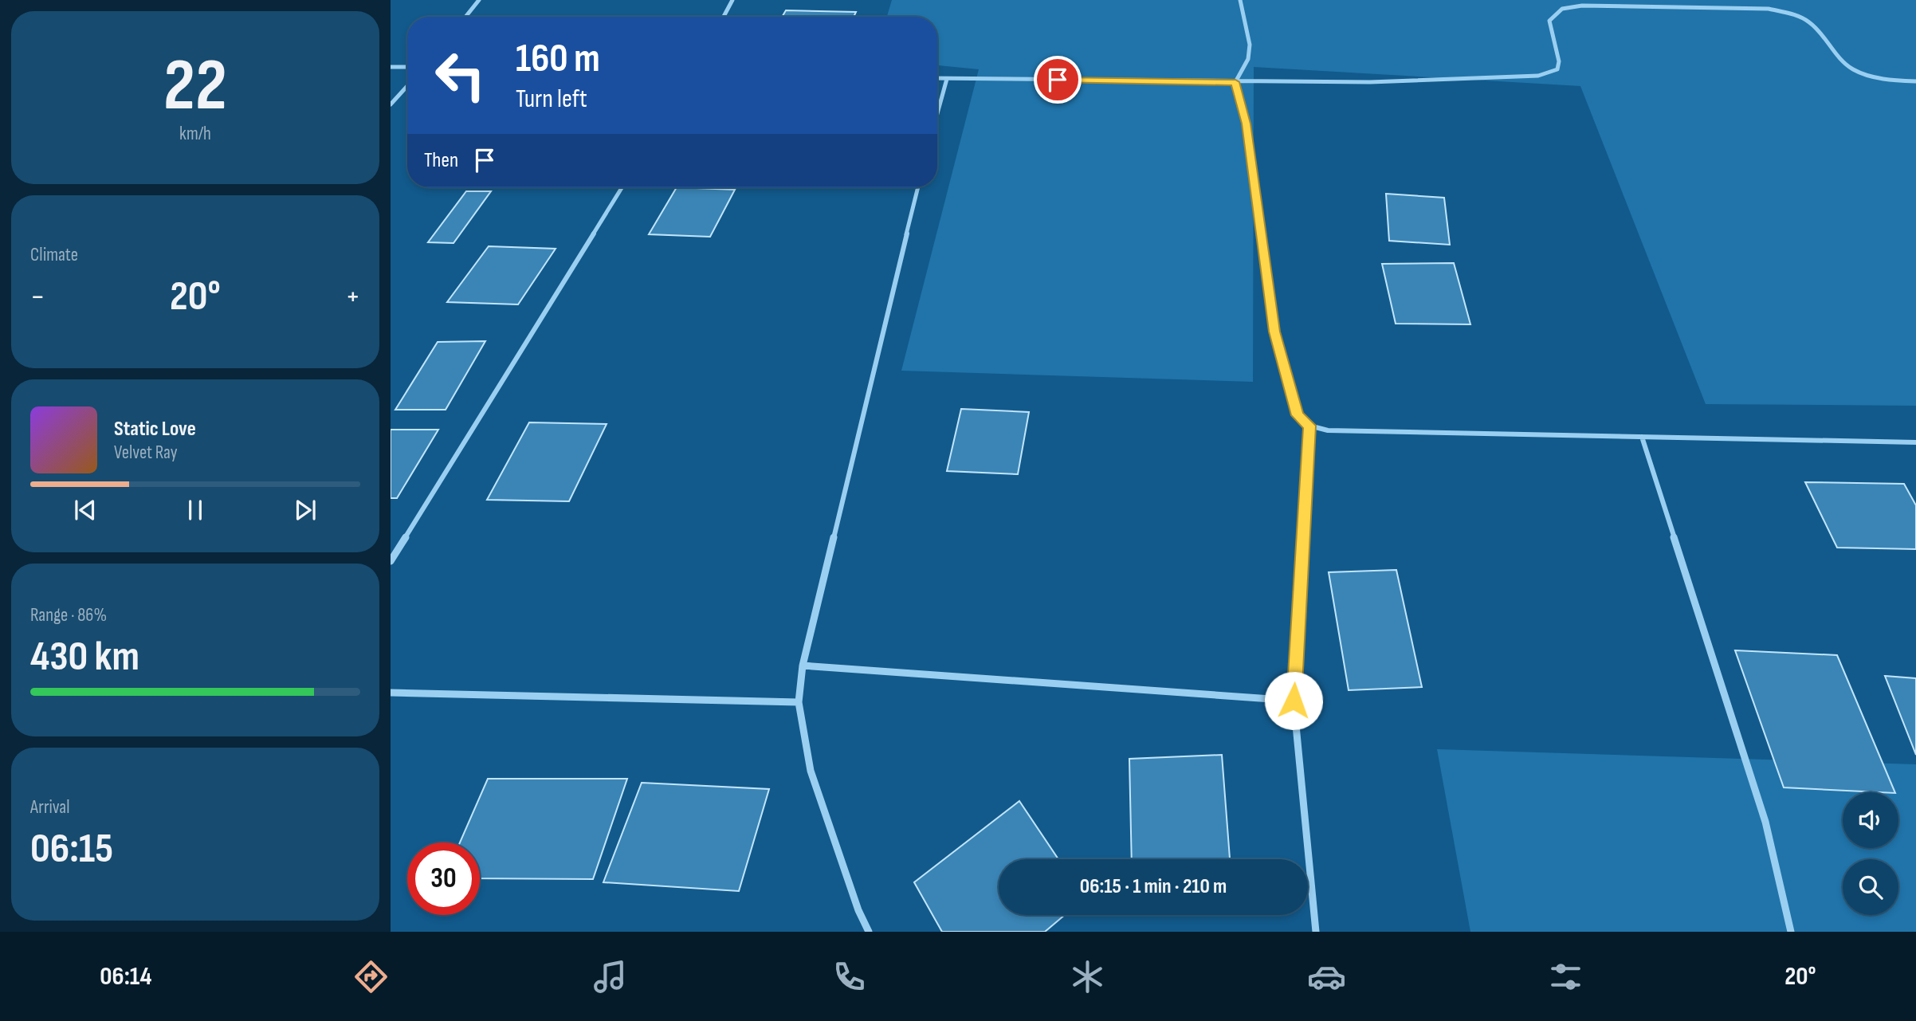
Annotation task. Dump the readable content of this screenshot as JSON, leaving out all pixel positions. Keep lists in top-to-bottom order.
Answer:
{
  "page": {
    "tile": [
      ["22", "km/h"],
      "Climate",
      ["Range · 86%", "430 km"],
      ["Arrival", "06:15"]
    ],
    "turn": ["160 m", "Turn left"],
    "then": "Then",
    "heat": ["−", "20°", "+"],
    "song": ["Static Love", "Velvet Ray"],
    "limit": "30",
    "trip": "06:15 · 1 min · 210 m",
    "tabs": ["06:14", "20°"]
  }
}
